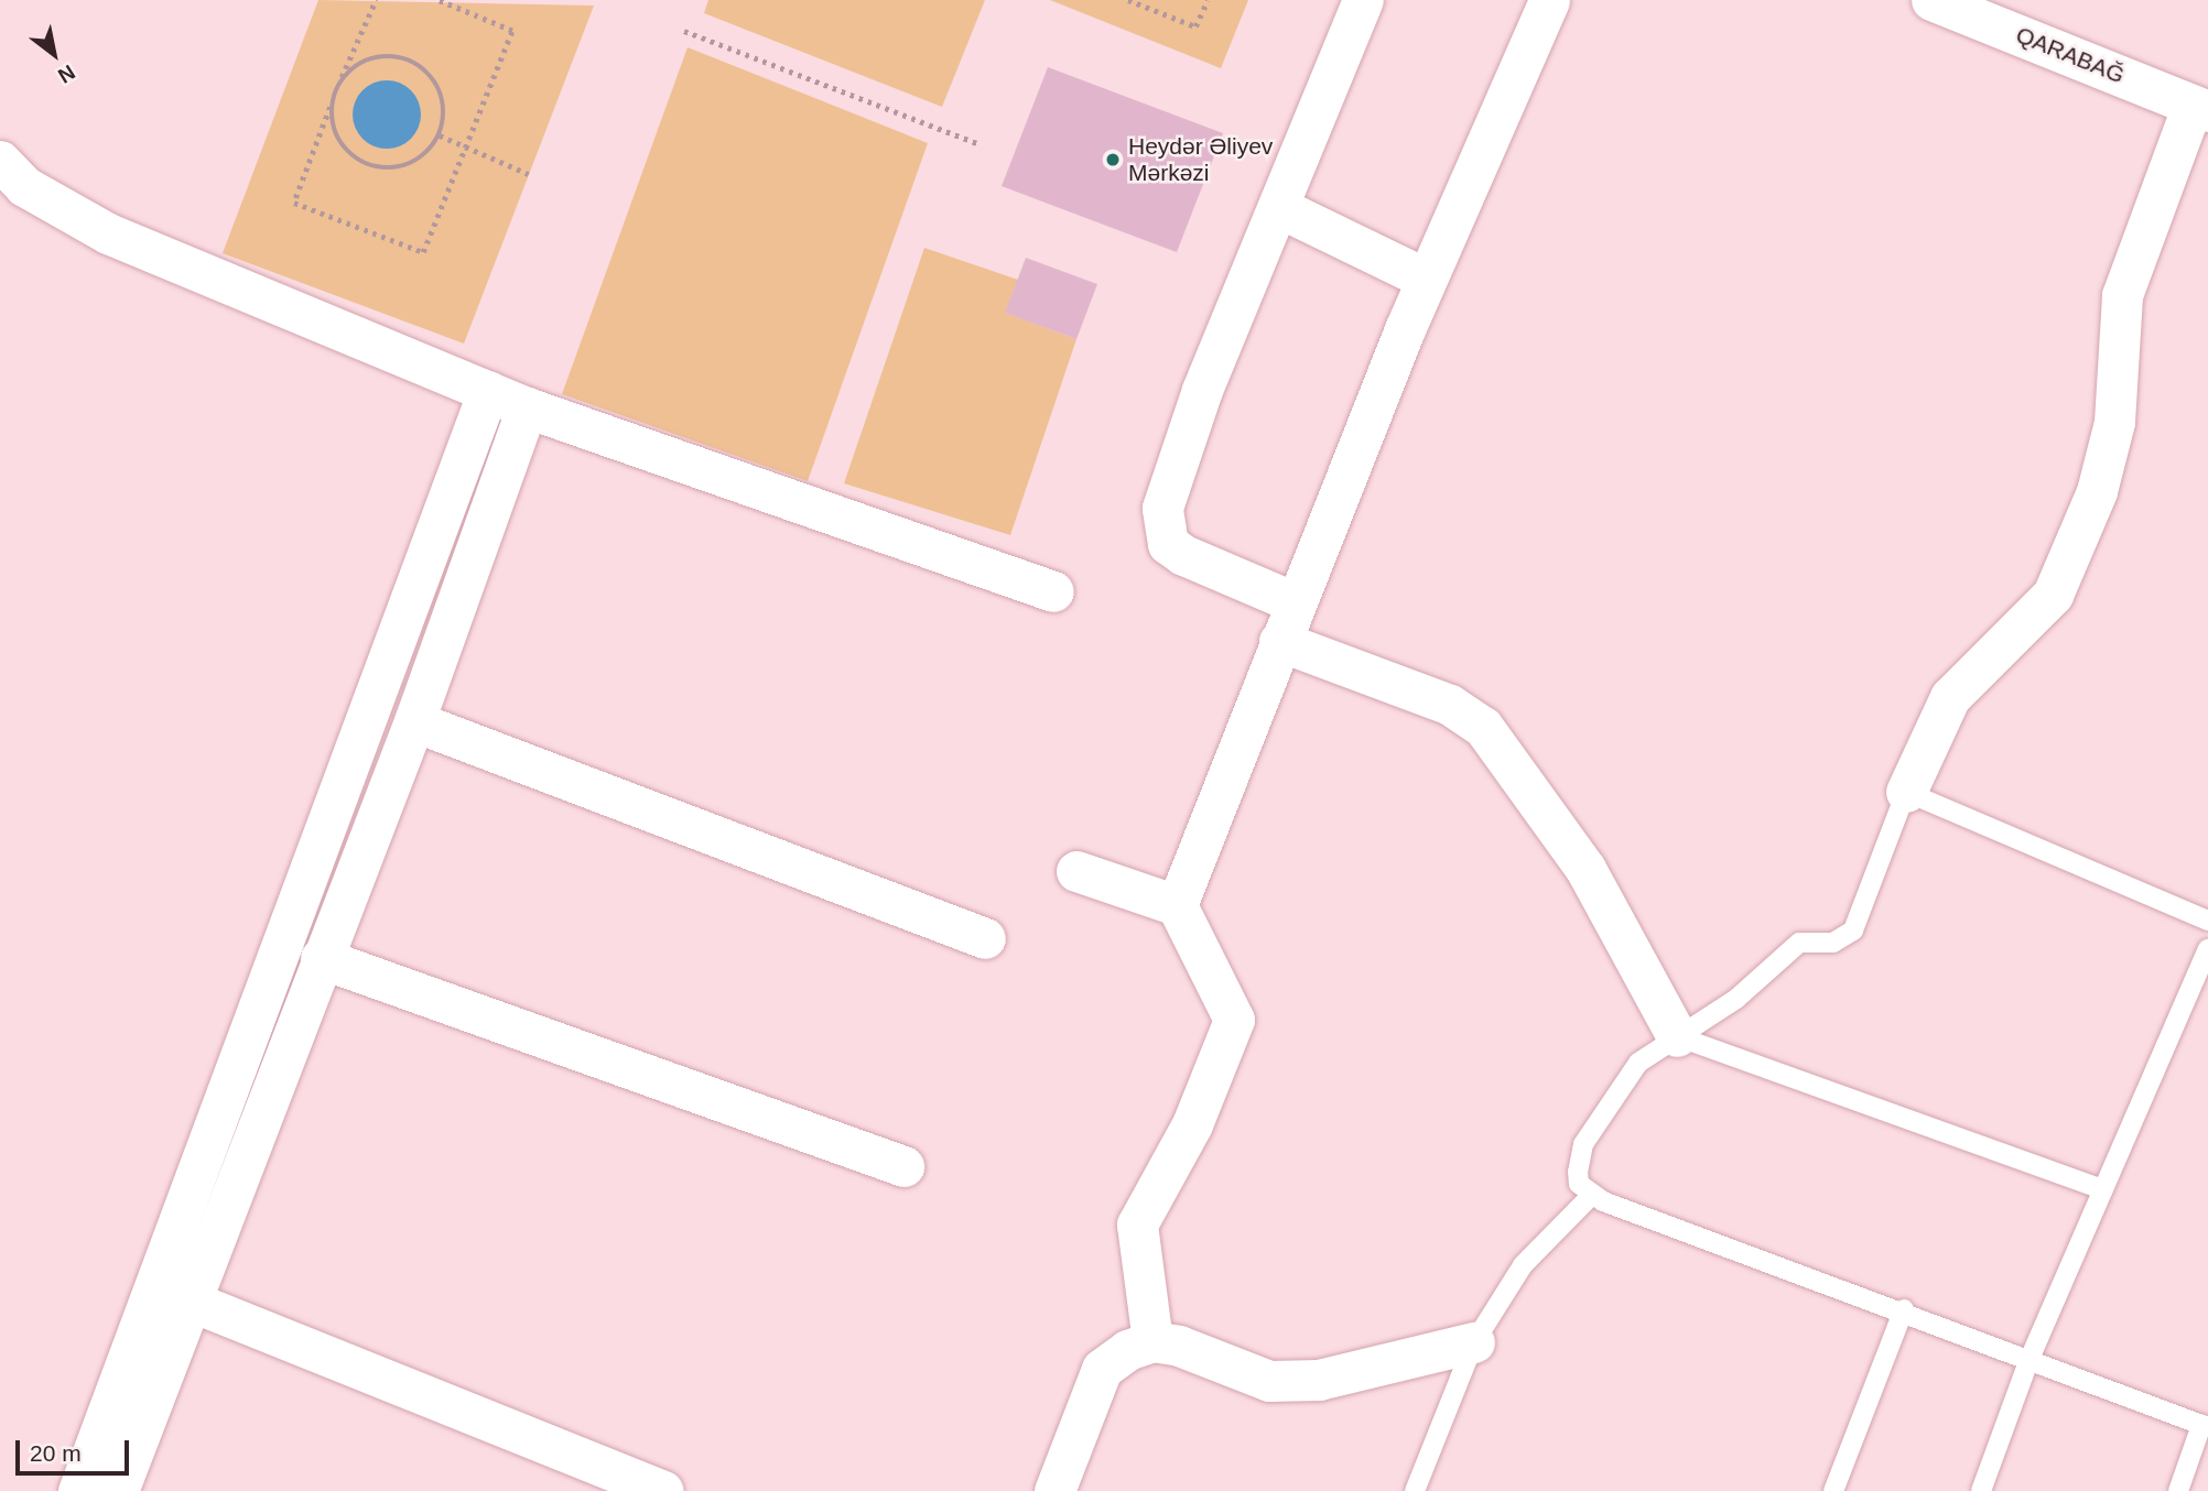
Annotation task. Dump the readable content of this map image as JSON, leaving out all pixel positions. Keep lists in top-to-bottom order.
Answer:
{
  "streets": {
    "street": ["QARABAĞ"]
  },
  "places": ["Heydər Əliyev Mərkəzi"],
  "scale_bar": "20 m",
  "north": "bottom right"
}
